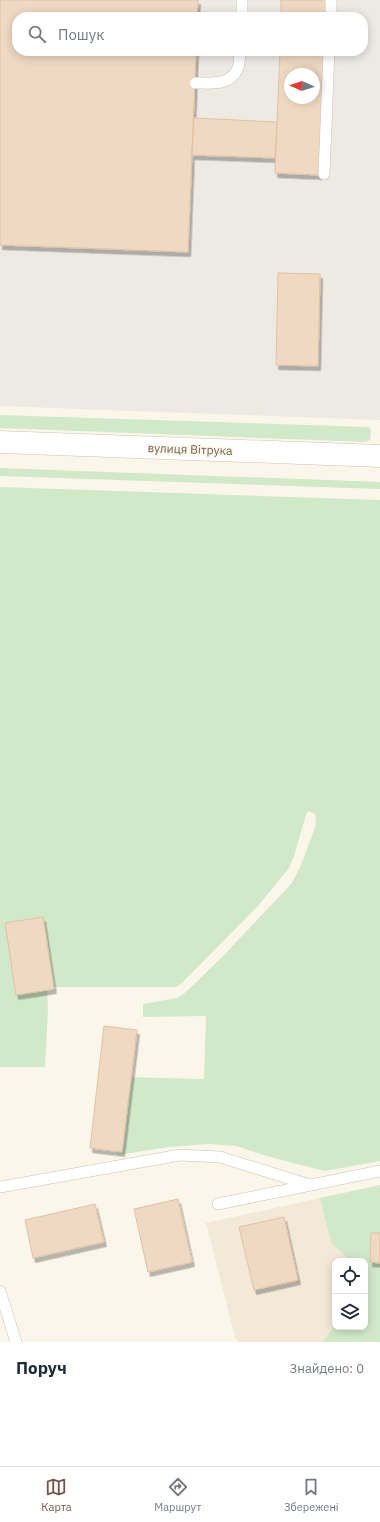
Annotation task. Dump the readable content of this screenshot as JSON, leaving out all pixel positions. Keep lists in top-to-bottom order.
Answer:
{
  "streets": {
    "main road": ["вулиця Вітрука"]
  },
  "north": "left",
  "page": {
    "search": "Пошук",
    "heading": ["Поруч", "Знайдено: 0"],
    "nav": ["Карта", "Маршрут", "Збережені"]
  }
}
